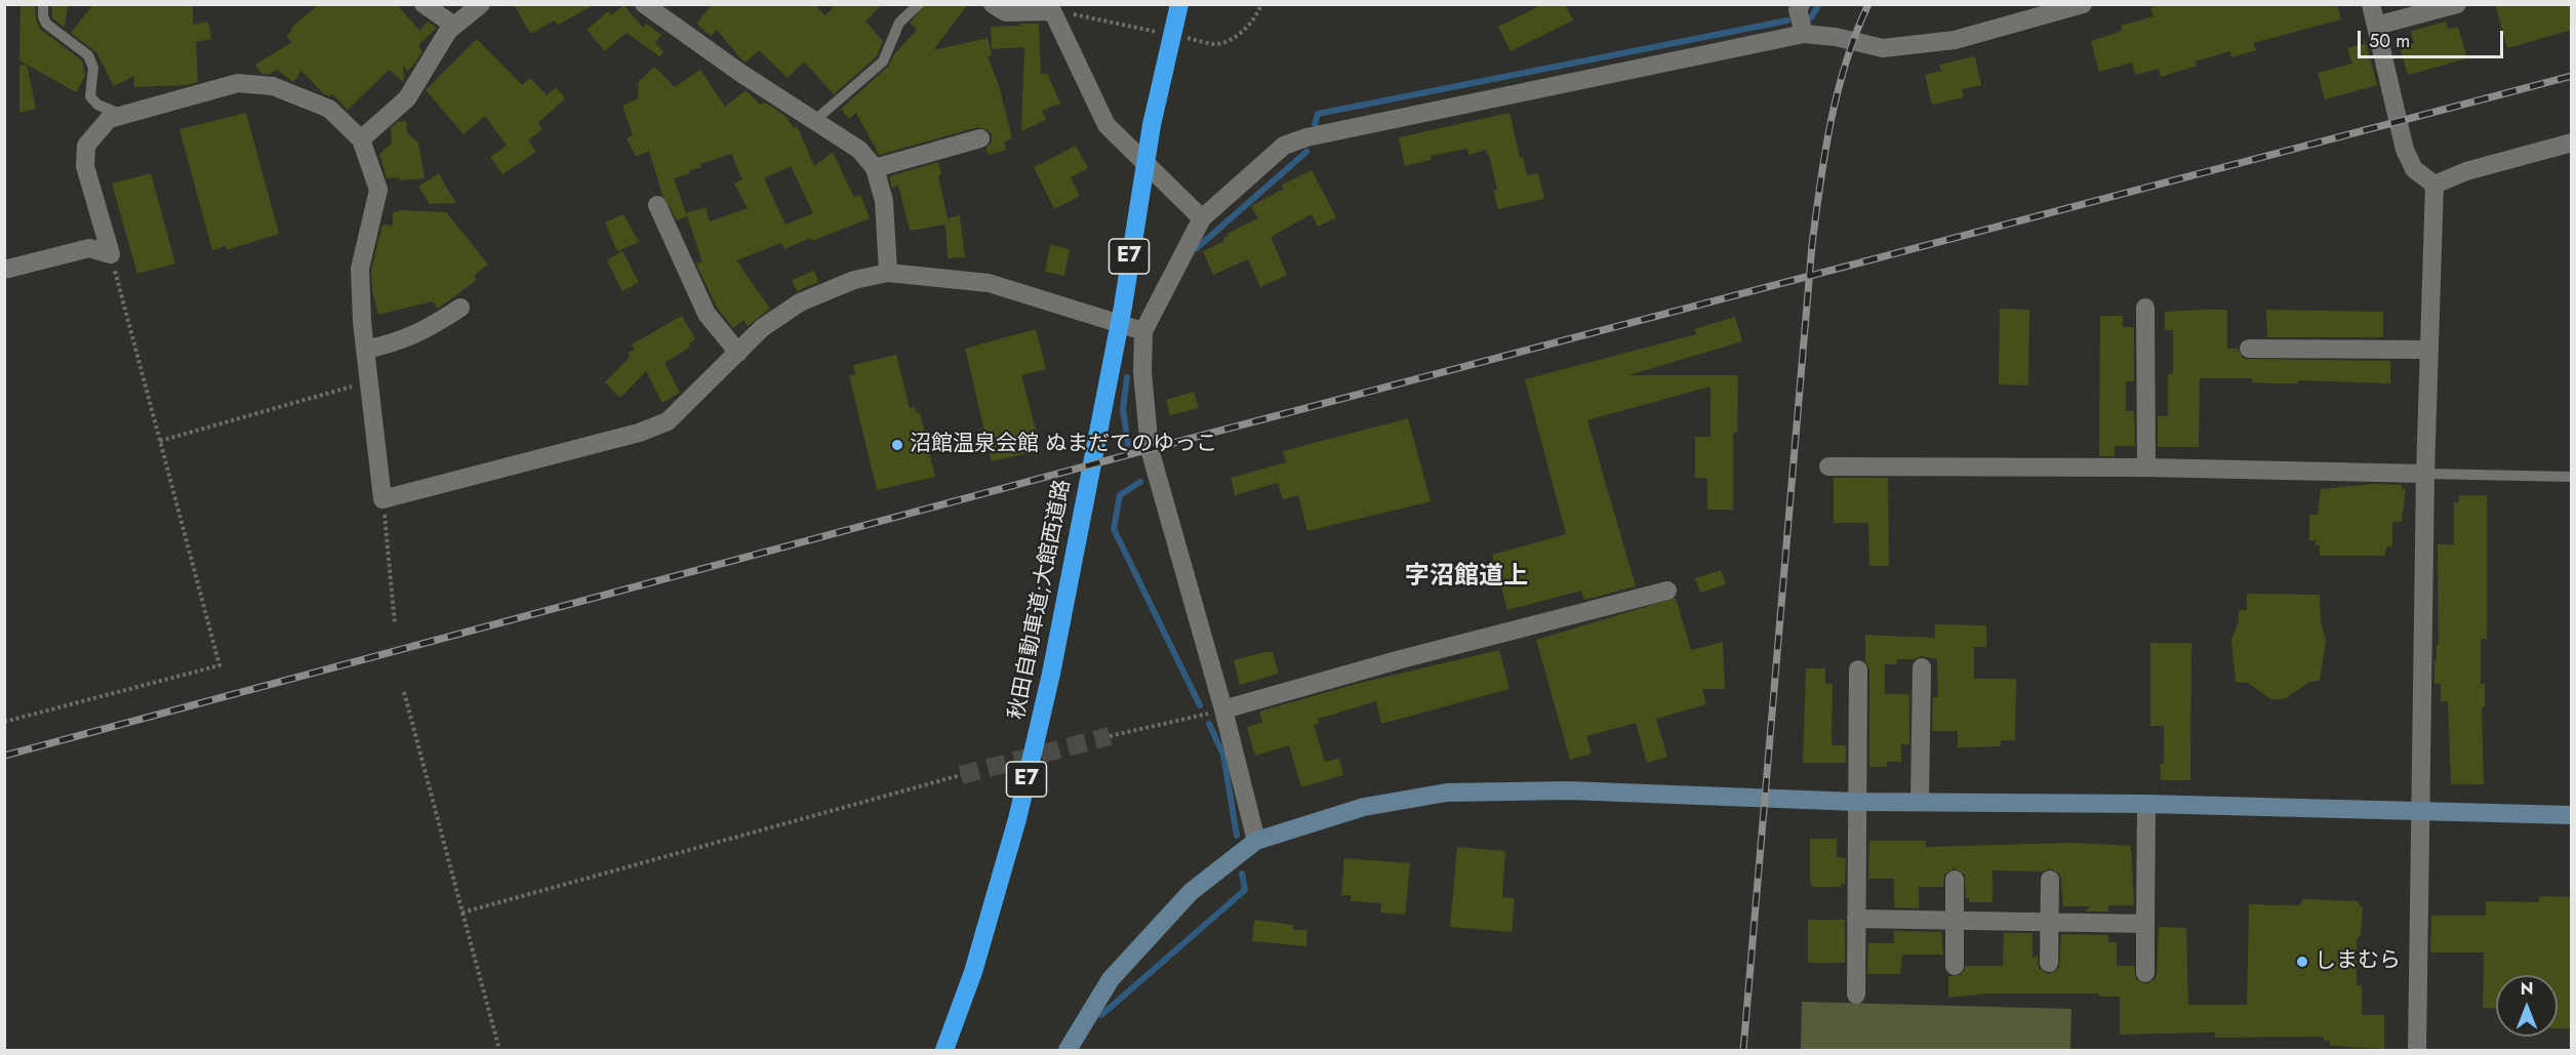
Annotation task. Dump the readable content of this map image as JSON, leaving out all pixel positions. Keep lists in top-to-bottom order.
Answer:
{
  "streets": {
    "highway": ["E7", "秋田自動車道;大館西道路"]
  },
  "districts": ["字沼館道上"],
  "places": ["沼館温泉会館 ぬまだてのゆっこ", "しまむら"],
  "scale_bar": "50 m",
  "north": "top"
}
